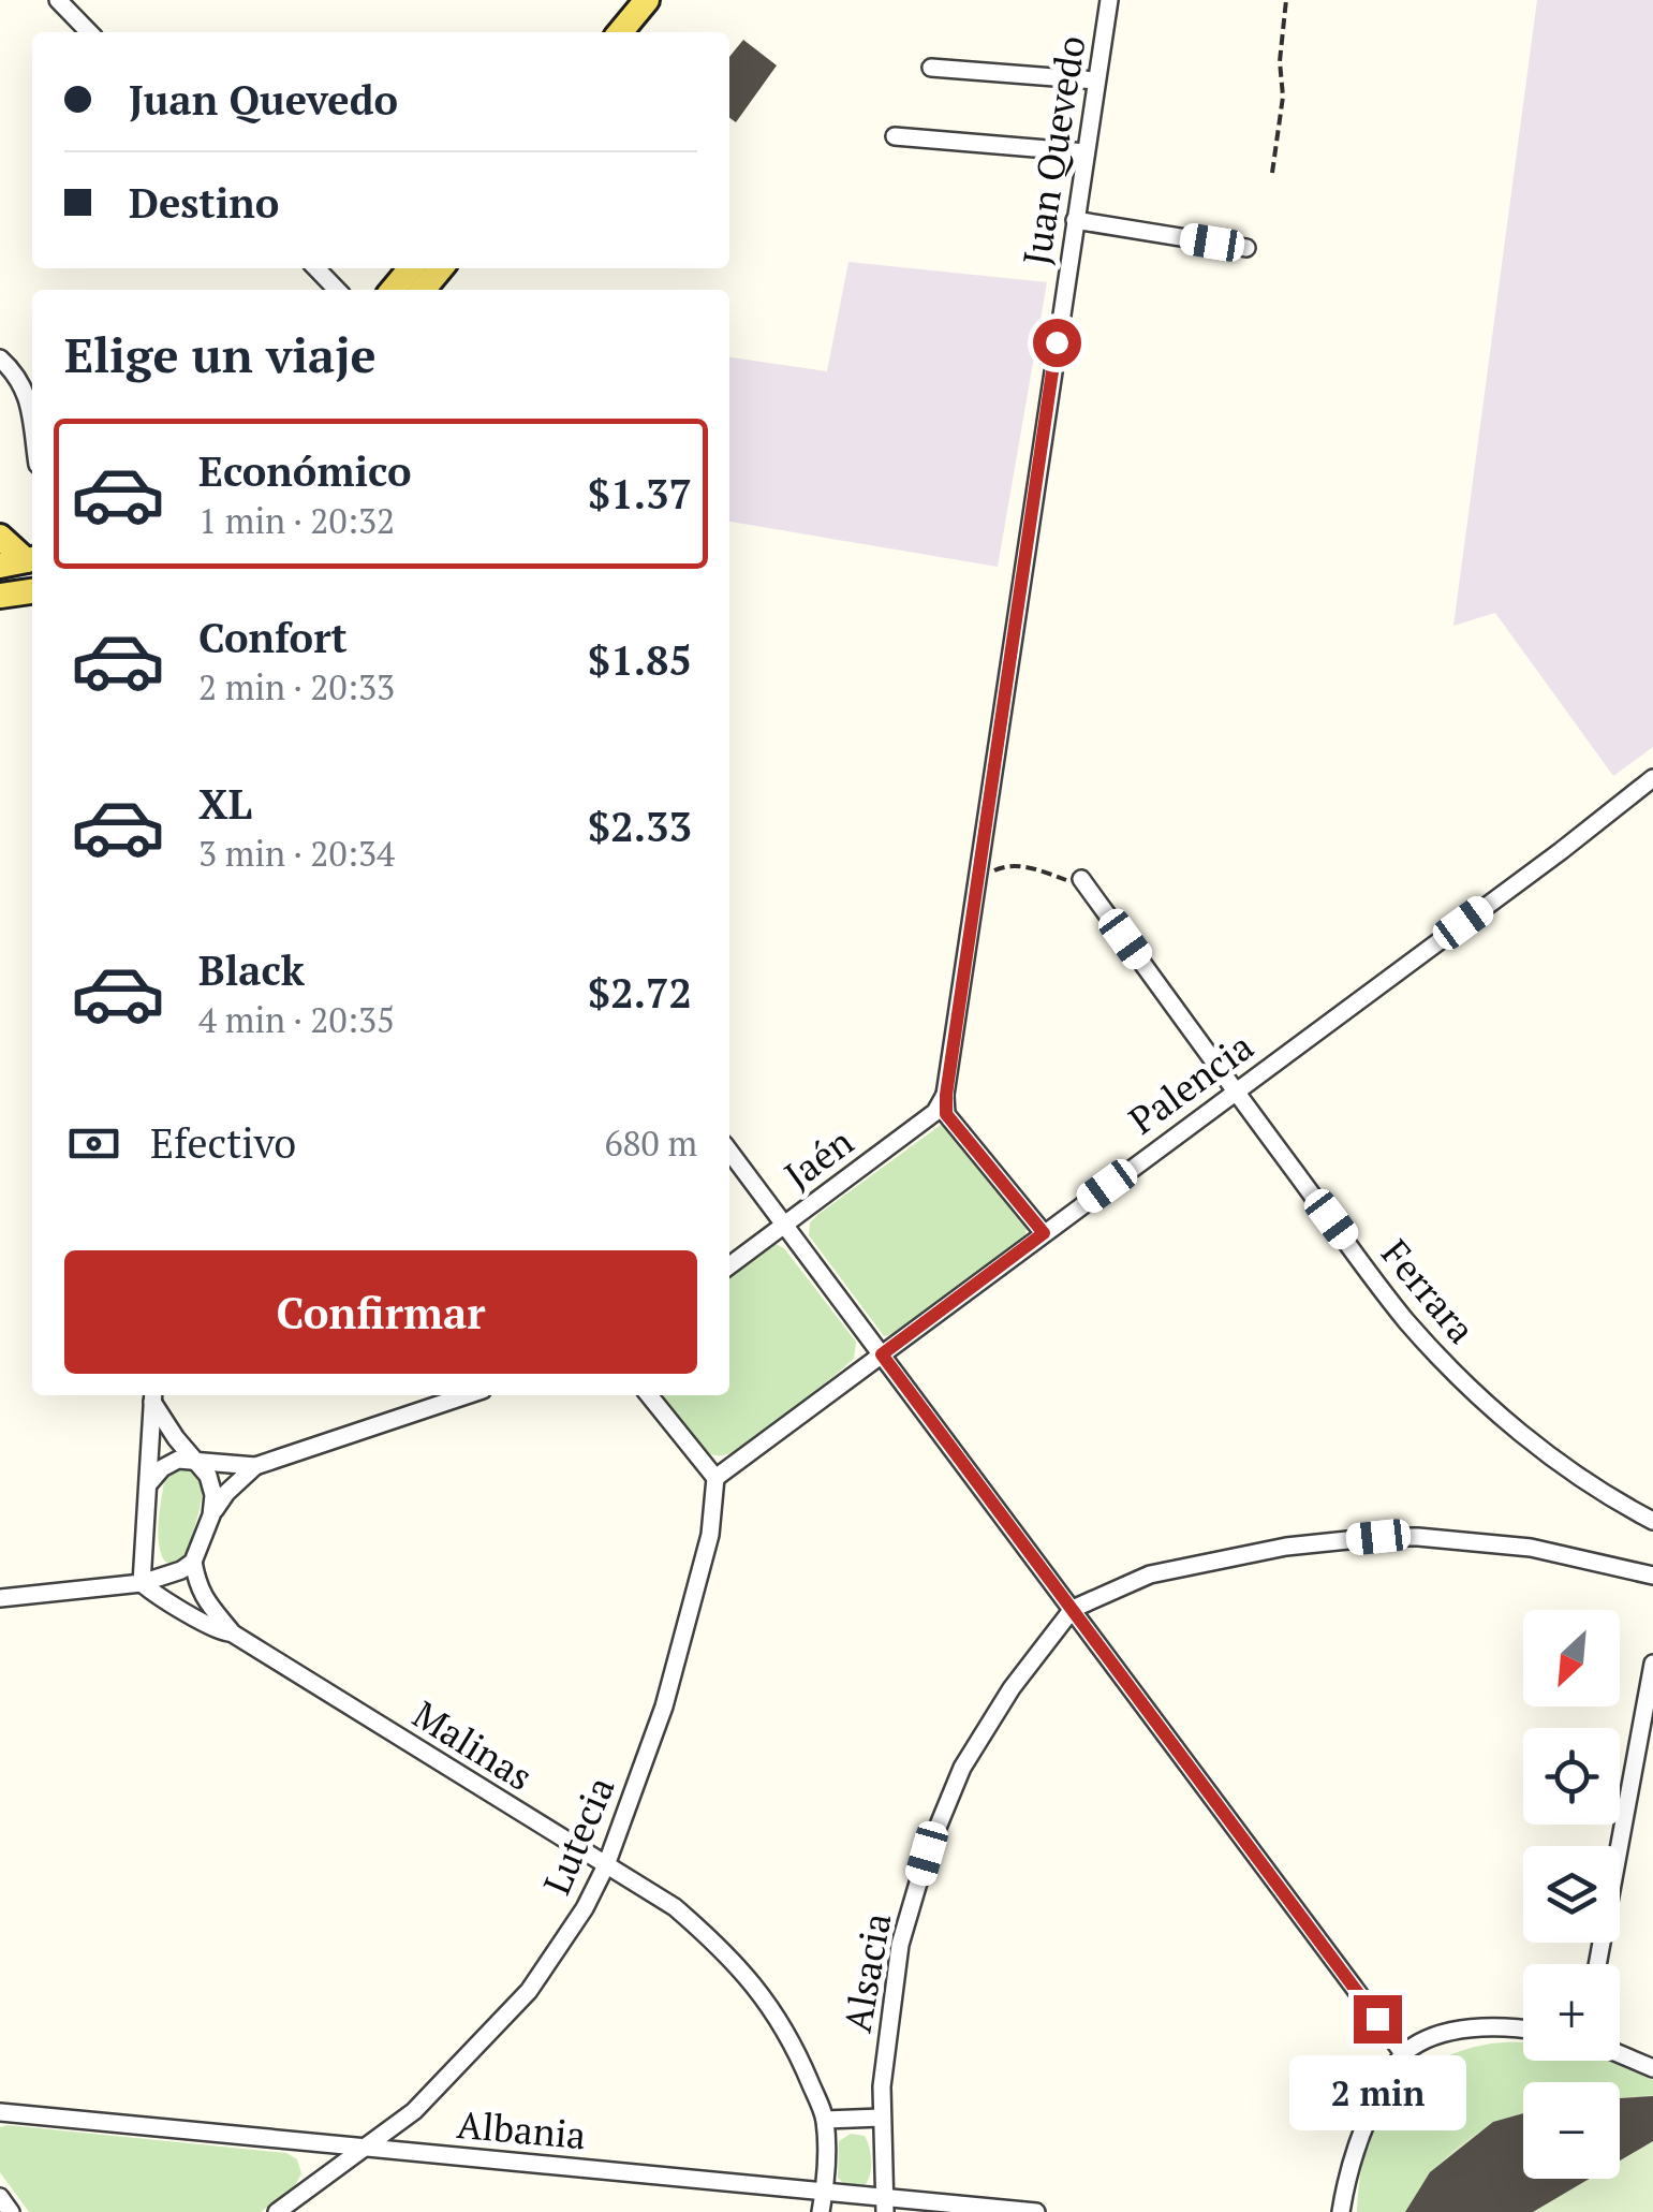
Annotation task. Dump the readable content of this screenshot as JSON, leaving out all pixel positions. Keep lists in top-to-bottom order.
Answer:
{
  "streets": {
    "street": [
      "Juan Quevedo",
      "Palencia",
      "Jaén",
      "Ferrara",
      "Malinas",
      "Lutecia",
      "Alsacia",
      "Albania"
    ]
  },
  "crossings": [
    ["Juan Quevedo", "Jaén"],
    ["Palencia", "Ferrara"],
    ["Palencia", "Lutecia"],
    ["Malinas", "Lutecia"],
    ["Malinas", "Albania"],
    ["Lutecia", "Albania"],
    ["Alsacia", "Albania"]
  ],
  "north": "bottom left",
  "page": {
    "banner": ["Juan Quevedo", "Destino"],
    "heading": "Elige un viaje",
    "list": [
      {
        "name": "Económico",
        "note": "1 min · 20:32",
        "value": "$1.37"
      },
      {
        "name": "Confort",
        "note": "2 min · 20:33",
        "value": "$1.85"
      },
      {
        "name": "XL",
        "note": "3 min · 20:34",
        "value": "$2.33"
      },
      {
        "name": "Black",
        "note": "4 min · 20:35",
        "value": "$2.72"
      }
    ],
    "pay": ["Efectivo", "680 m"],
    "buttons": "Confirmar",
    "map_buttons": ["+", "−"],
    "bubble": "2 min"
  }
}
